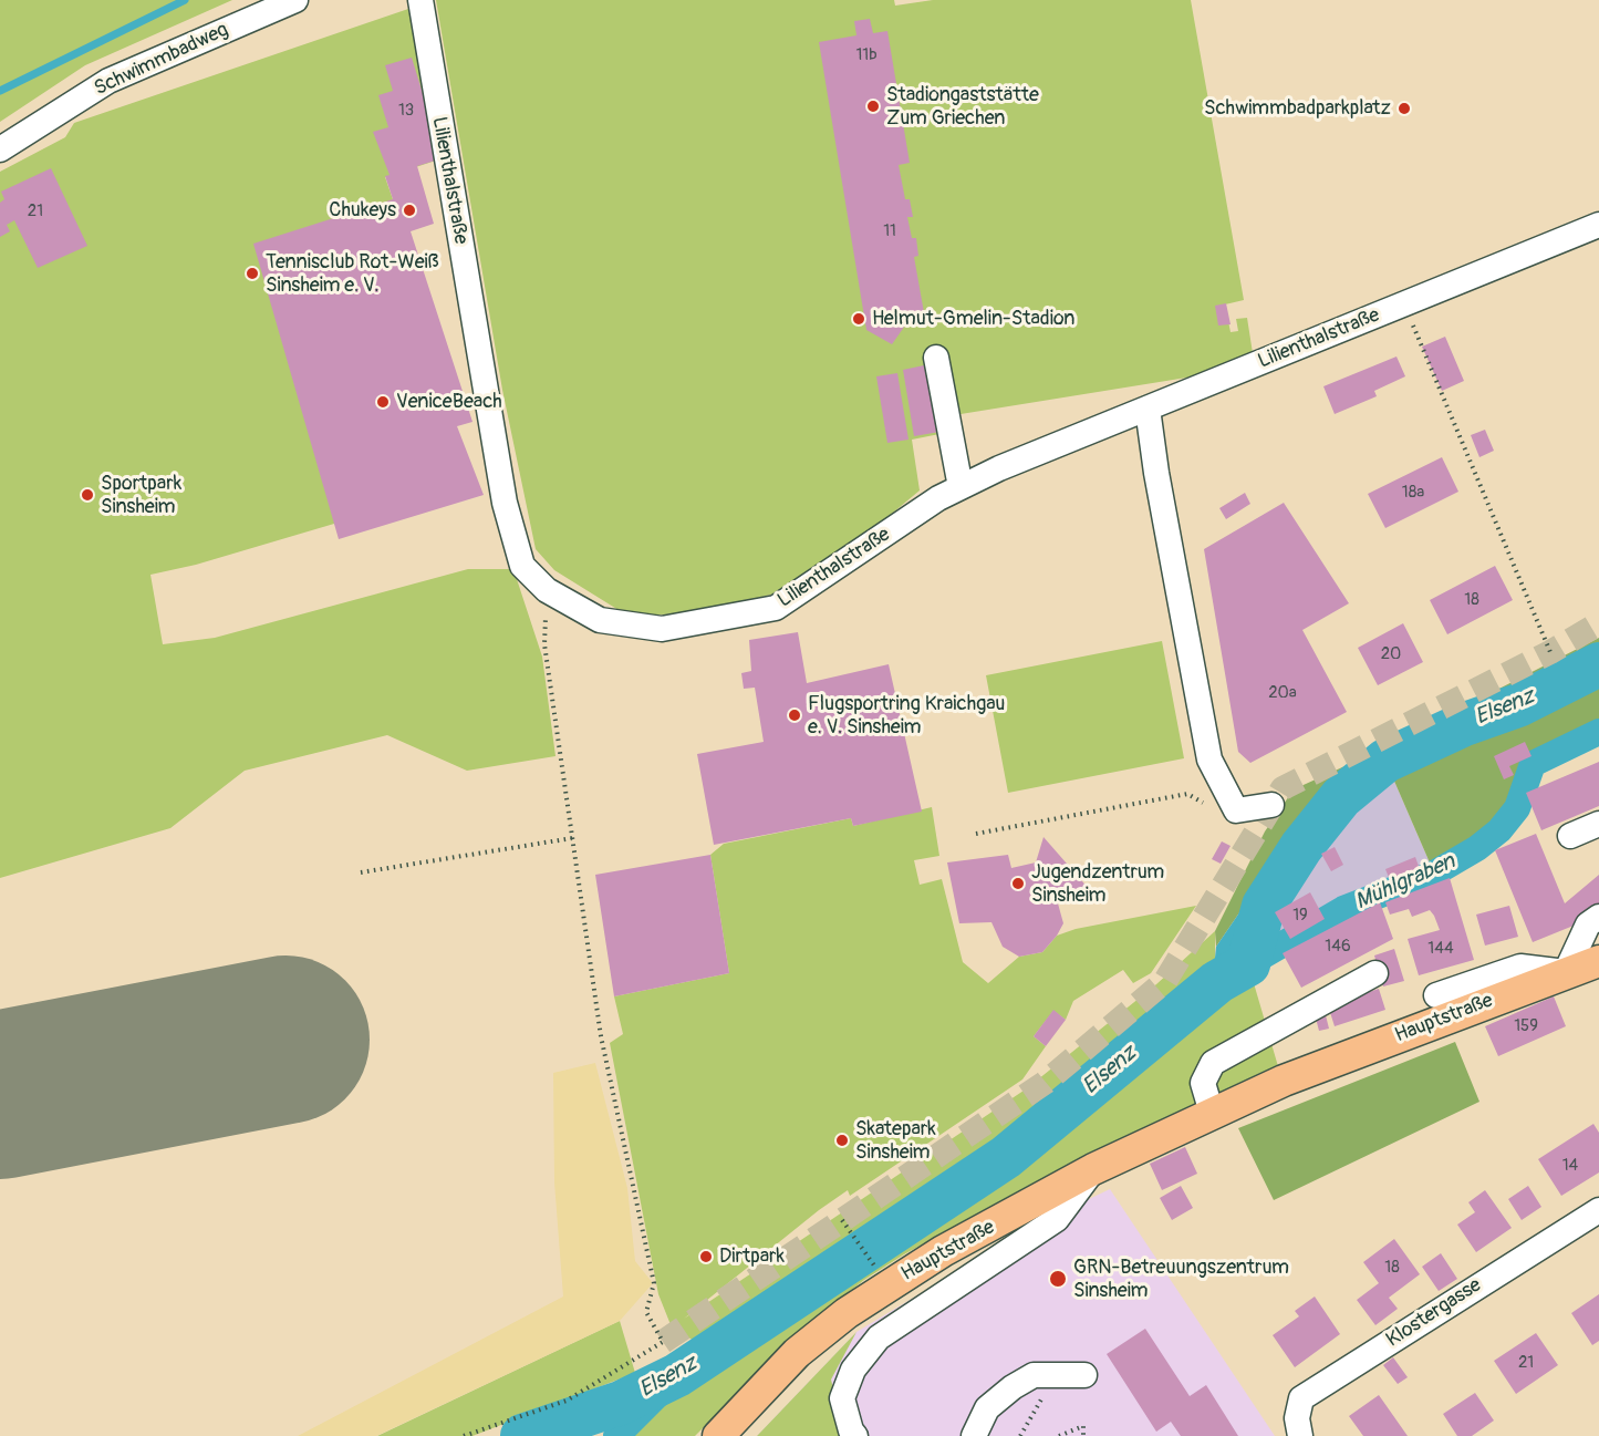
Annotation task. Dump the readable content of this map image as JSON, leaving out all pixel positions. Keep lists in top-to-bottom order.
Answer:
{
  "streets": {
    "main road": ["Hauptstraße"],
    "street": ["Schwimmbadweg", "Lilienthalstraße", "Klostergasse"]
  },
  "water": ["Elsenz", "Mühlgraben"],
  "places": [
    "Stadiongaststätte Zum Griechen",
    "Schwimmbadparkplatz",
    "Chukeys",
    "Tennisclub Rot-Weiß Sinsheim e. V.",
    "Helmut-Gmelin-Stadion",
    "VeniceBeach",
    "Sportpark Sinsheim",
    "Flugsportring Kraichgau e. V. Sinsheim",
    "Jugendzentrum Sinsheim",
    "Skatepark Sinsheim",
    "Dirtpark",
    "GRN-Betreuungszentrum Sinsheim"
  ],
  "house_numbers": [
    "11b",
    "13",
    "21",
    "11",
    "18a",
    "18",
    "20",
    "20a",
    "19",
    "146",
    "144",
    "159",
    "14",
    "18",
    "21"
  ]
}
